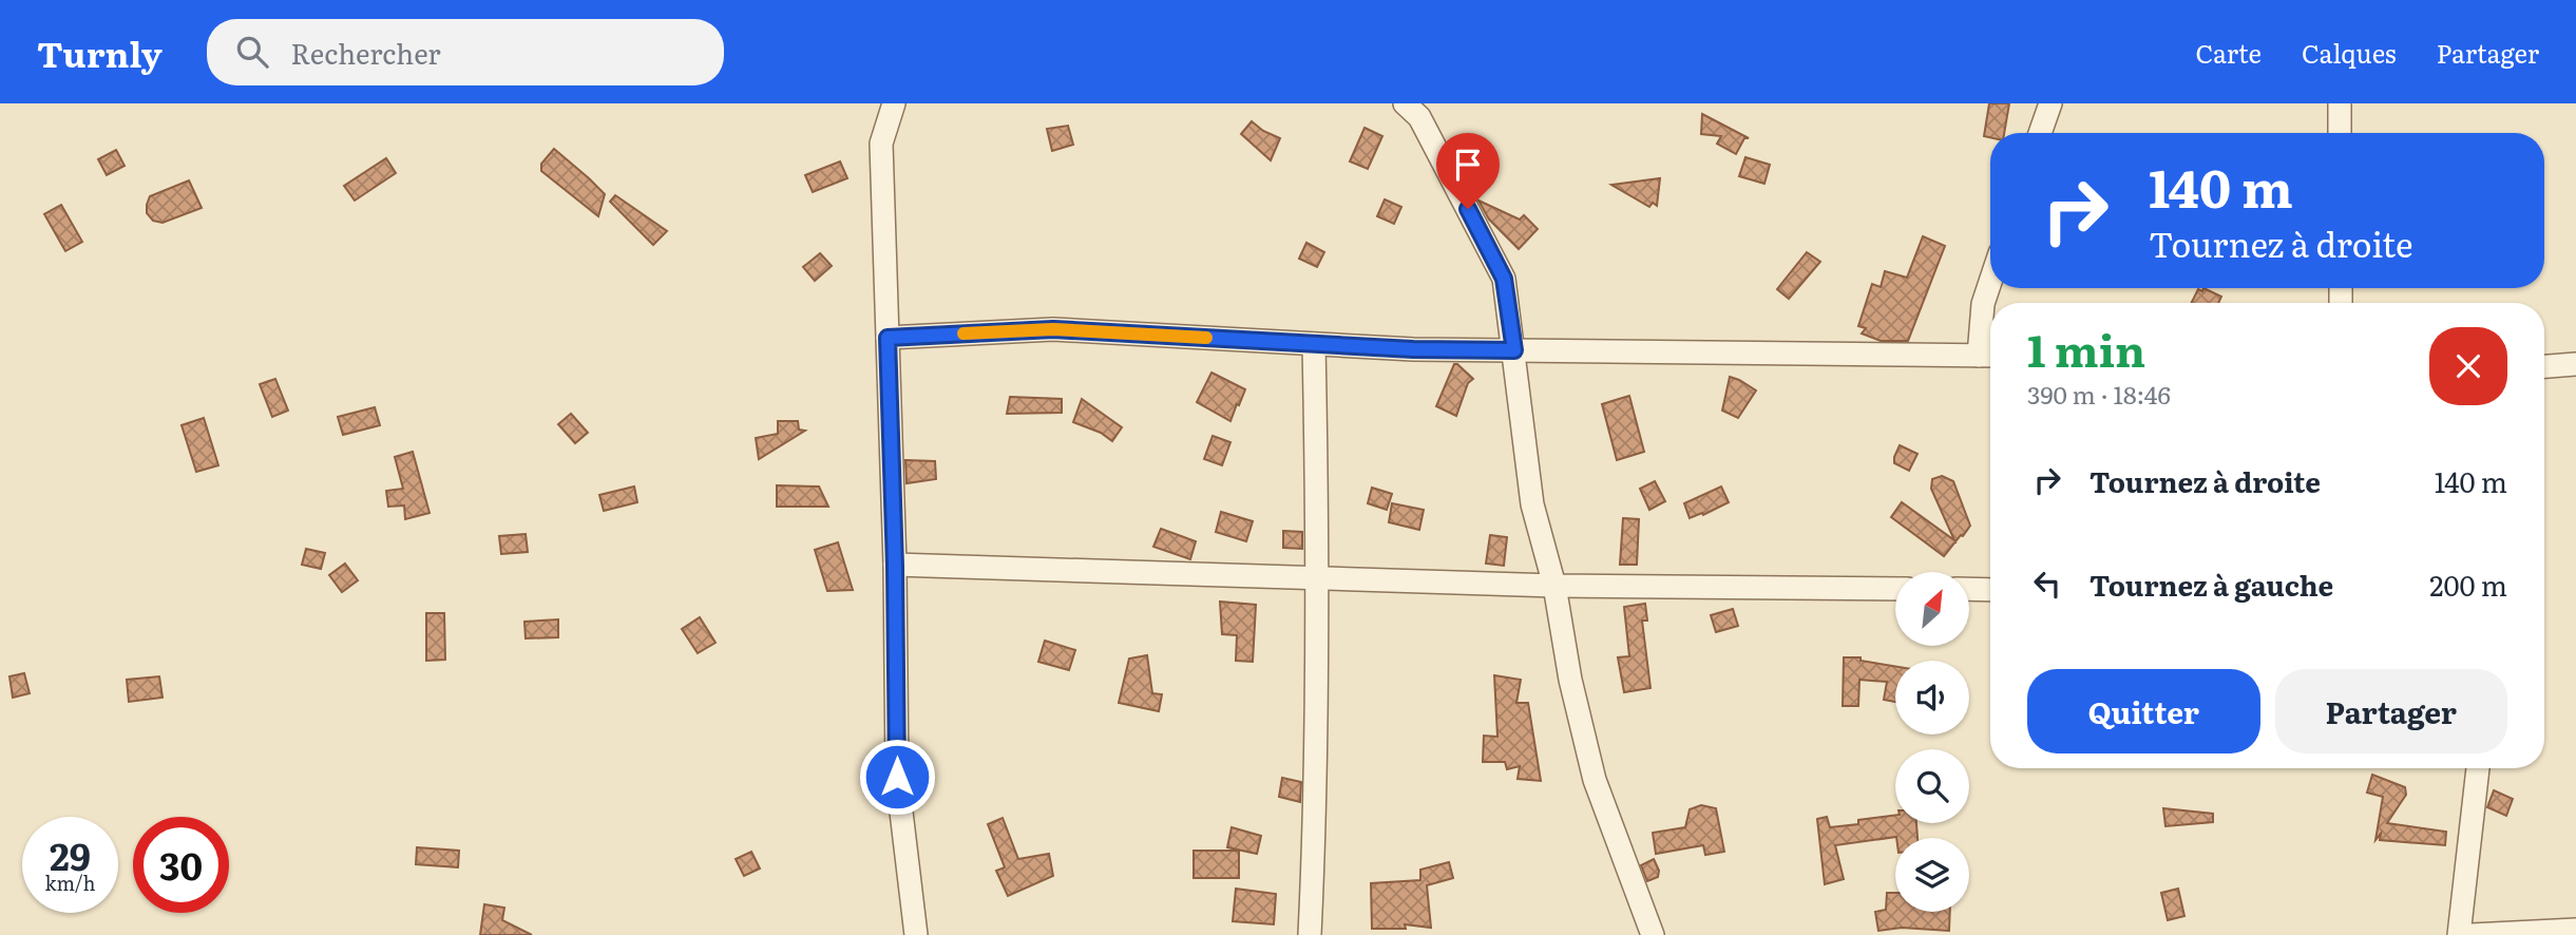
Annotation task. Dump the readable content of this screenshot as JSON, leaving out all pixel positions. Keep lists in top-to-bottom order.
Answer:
{
  "north": "top right",
  "page": {
    "header": "Turnly",
    "search": "Rechercher",
    "nav": ["Carte", "Calques", "Partager"],
    "turn": ["140 m", "Tournez à droite"],
    "heading": ["1 min", "390 m · 18:46"],
    "list": [
      {
        "name": "Tournez à droite",
        "value": "140 m"
      },
      {
        "name": "Tournez à gauche",
        "value": "200 m"
      }
    ],
    "buttons": ["Quitter", "Partager"],
    "speed": "29 km/h",
    "limit": "30"
  }
}
